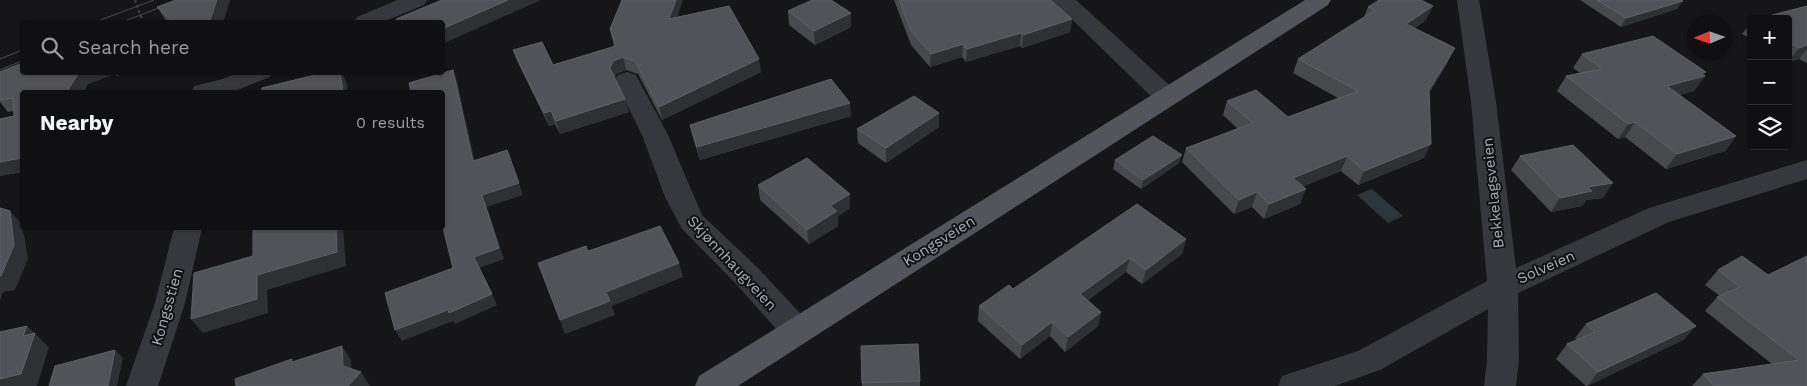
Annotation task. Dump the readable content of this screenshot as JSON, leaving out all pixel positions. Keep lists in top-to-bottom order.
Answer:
{
  "streets": {
    "main road": ["Kongsveien"],
    "street": [
      "Bekkelagsveien",
      "Skjønnhaugveien",
      "Solveien",
      "Kongsstien"
    ]
  },
  "crossings": [
    ["Bekkelagsveien", "Solveien"],
    ["Kongsveien", "Skjønnhaugveien"]
  ],
  "north": "left",
  "page": {
    "map_buttons": ["+", "−"],
    "search": "Search here",
    "heading": ["Nearby", "0 results"]
  }
}
